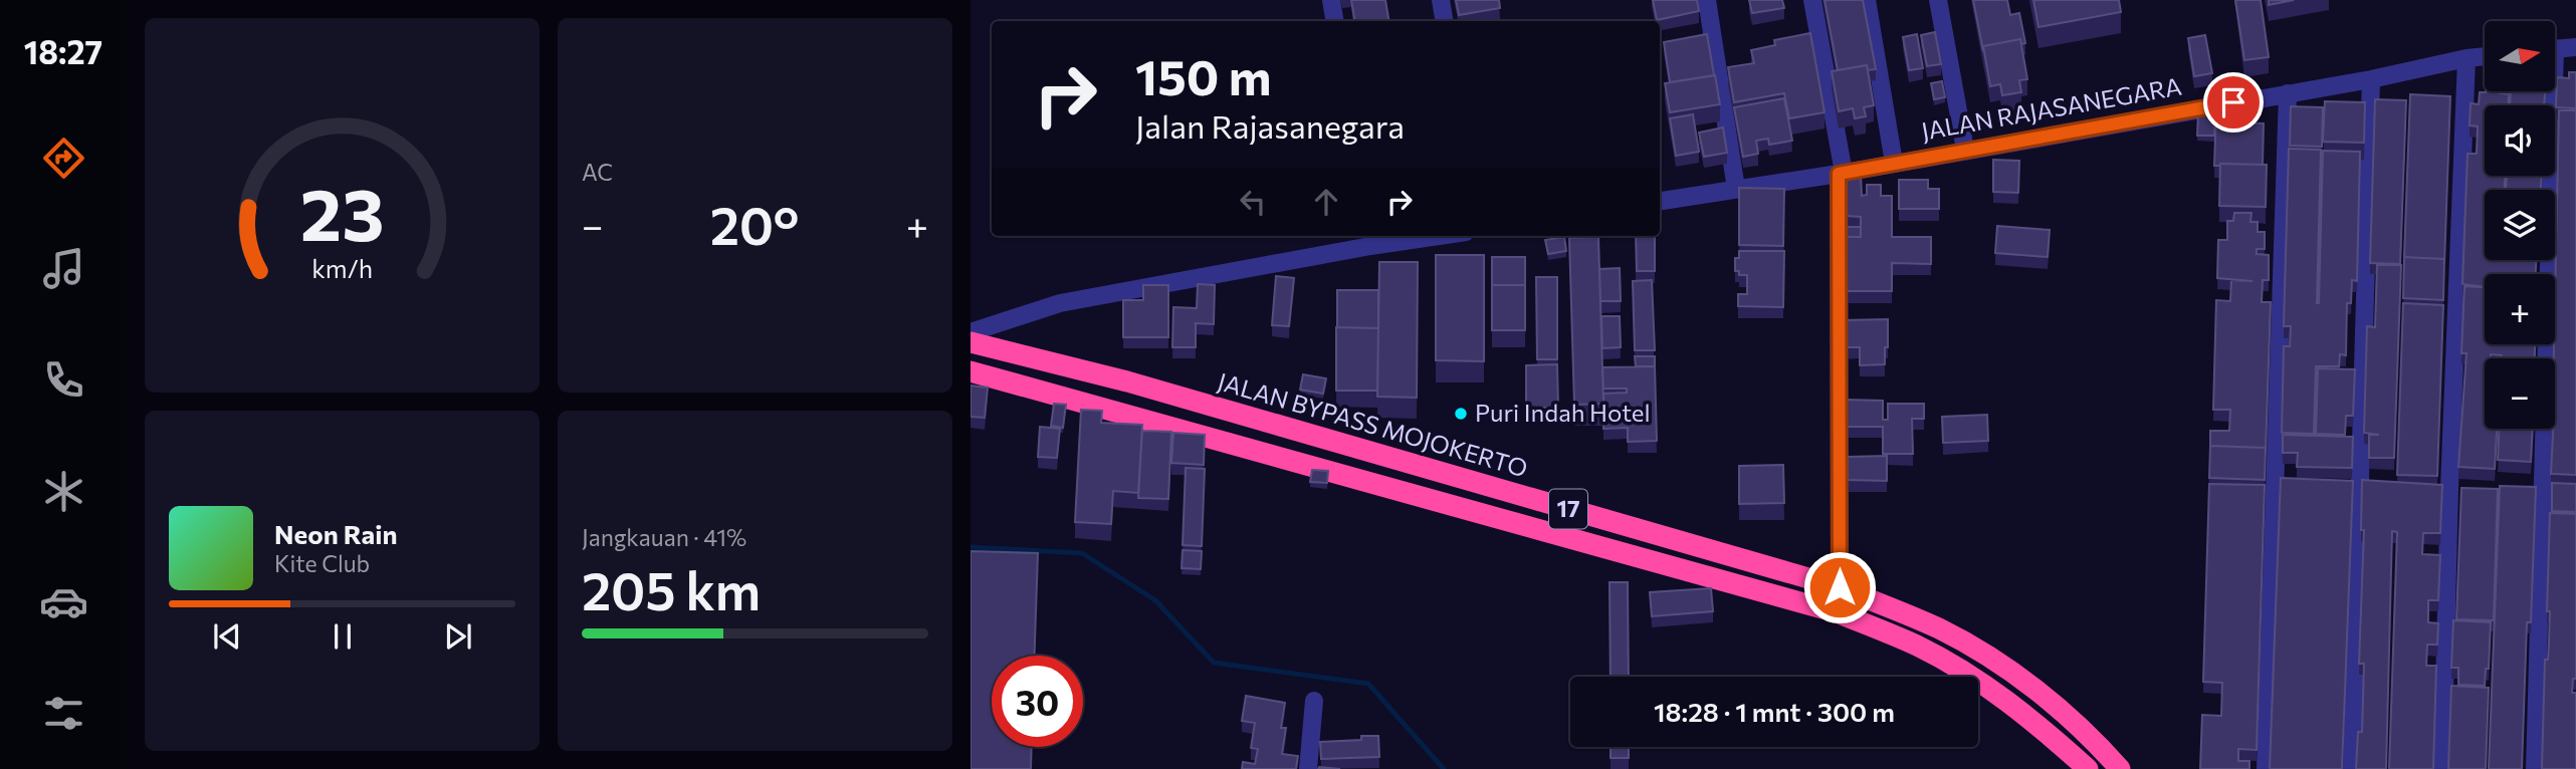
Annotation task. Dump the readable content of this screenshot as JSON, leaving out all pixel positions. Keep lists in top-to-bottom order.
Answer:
{
  "streets": {
    "highway": ["JALAN BYPASS MOJOKERTO", "17"],
    "street": ["JALAN RAJASANEGARA"]
  },
  "places": ["Puri Indah Hotel"],
  "north": "right",
  "page": {
    "tabs": "18:27",
    "tile": [
      "AC",
      ["Jangkauan · 41%", "205 km"]
    ],
    "map_buttons": ["+", "−"],
    "turn": ["150 m", "Jalan Rajasanegara"],
    "heat": ["−", "20°", "+"],
    "song": ["Neon Rain", "Kite Club"],
    "limit": "30",
    "trip": "18:28 · 1 mnt · 300 m",
    "gauge": ["23", "km/h"]
  }
}
